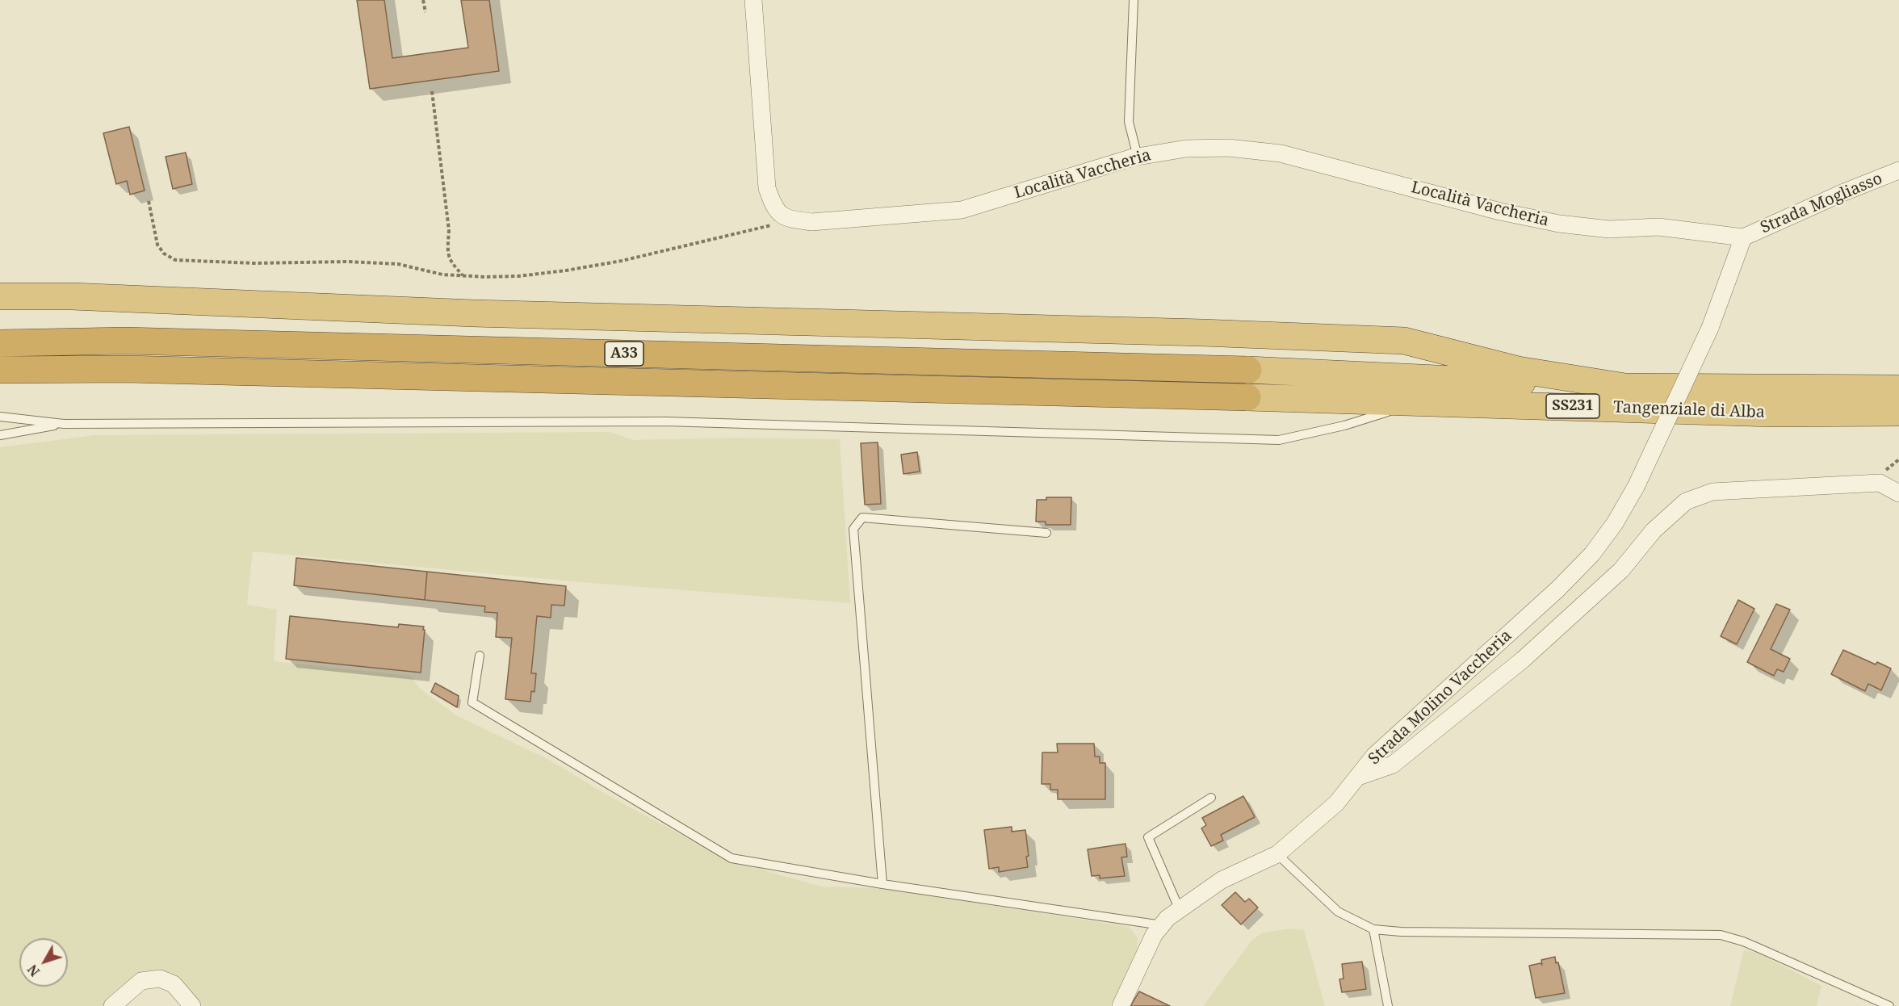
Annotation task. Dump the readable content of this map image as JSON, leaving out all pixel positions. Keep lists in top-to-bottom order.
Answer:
{
  "streets": {
    "highway": ["A33", "SS231", "Tangenziale di Alba"],
    "street": ["Località Vaccheria", "Strada Mogliasso", "Strada Molino Vaccheria"]
  },
  "crossings": [
    ["Località Vaccheria", "Strada Mogliasso"],
    ["Località Vaccheria", "Strada Molino Vaccheria"],
    ["Strada Mogliasso", "Strada Molino Vaccheria"],
    ["A33", "SS231"],
    ["A33", "Tangenziale di Alba"]
  ],
  "north": "bottom left"
}
